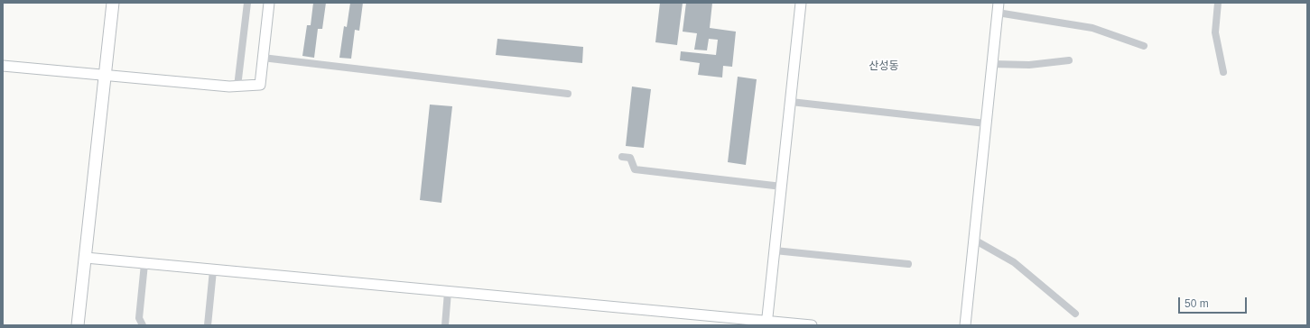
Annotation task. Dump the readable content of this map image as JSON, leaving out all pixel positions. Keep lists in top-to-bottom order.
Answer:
{
  "districts": ["산성동"],
  "scale_bar": "50 m"
}
